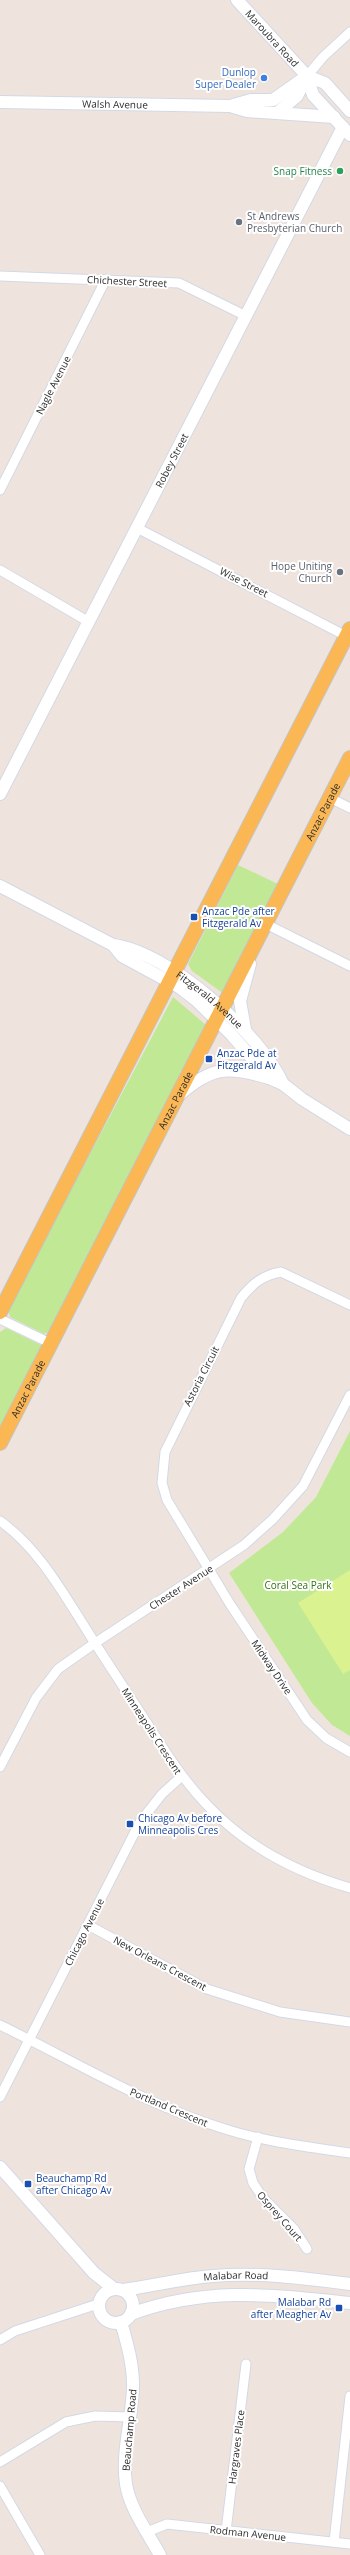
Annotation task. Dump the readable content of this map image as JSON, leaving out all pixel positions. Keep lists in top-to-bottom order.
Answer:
{
  "streets": {
    "main road": ["Anzac Parade"],
    "street": [
      "Maroubra Road",
      "Walsh Avenue",
      "Chichester Street",
      "Nagle Avenue",
      "Robey Street",
      "Wise Street",
      "Fitzgerald Avenue",
      "Astoria Circuit",
      "Chester Avenue",
      "Midway Drive",
      "Minneapolis Crescent",
      "Chicago Avenue",
      "New Orleans Crescent",
      "Portland Crescent",
      "Osprey Court",
      "Malabar Road",
      "Beauchamp Road",
      "Hargraves Place",
      "Rodman Avenue"
    ]
  },
  "crossings": [
    ["Maroubra Road", "Walsh Avenue"],
    ["Maroubra Road", "Robey Street"],
    ["Chichester Street", "Nagle Avenue"],
    ["Chichester Street", "Robey Street"],
    ["Robey Street", "Wise Street"],
    ["Anzac Parade", "Fitzgerald Avenue"],
    ["Astoria Circuit", "Chester Avenue"],
    ["Astoria Circuit", "Midway Drive"],
    ["Chester Avenue", "Midway Drive"],
    ["Chester Avenue", "Minneapolis Crescent"],
    ["Minneapolis Crescent", "Chicago Avenue"],
    ["Chicago Avenue", "New Orleans Crescent"],
    ["Chicago Avenue", "Portland Crescent"],
    ["Portland Crescent", "Osprey Court"],
    ["Malabar Road", "Beauchamp Road"],
    ["Beauchamp Road", "Rodman Avenue"],
    ["Hargraves Place", "Rodman Avenue"]
  ],
  "parks": ["Coral Sea Park"],
  "places": {
    "other": [
      "Dunlop Super Dealer",
      "Snap Fitness",
      "St Andrews Presbyterian Church",
      "Hope Uniting Church"
    ],
    "transit": [
      "Anzac Pde after Fitzgerald Av",
      "Anzac Pde at Fitzgerald Av",
      "Chicago Av before Minneapolis Cres",
      "Beauchamp Rd after Chicago Av",
      "Malabar Rd after Meagher Av"
    ]
  }
}
